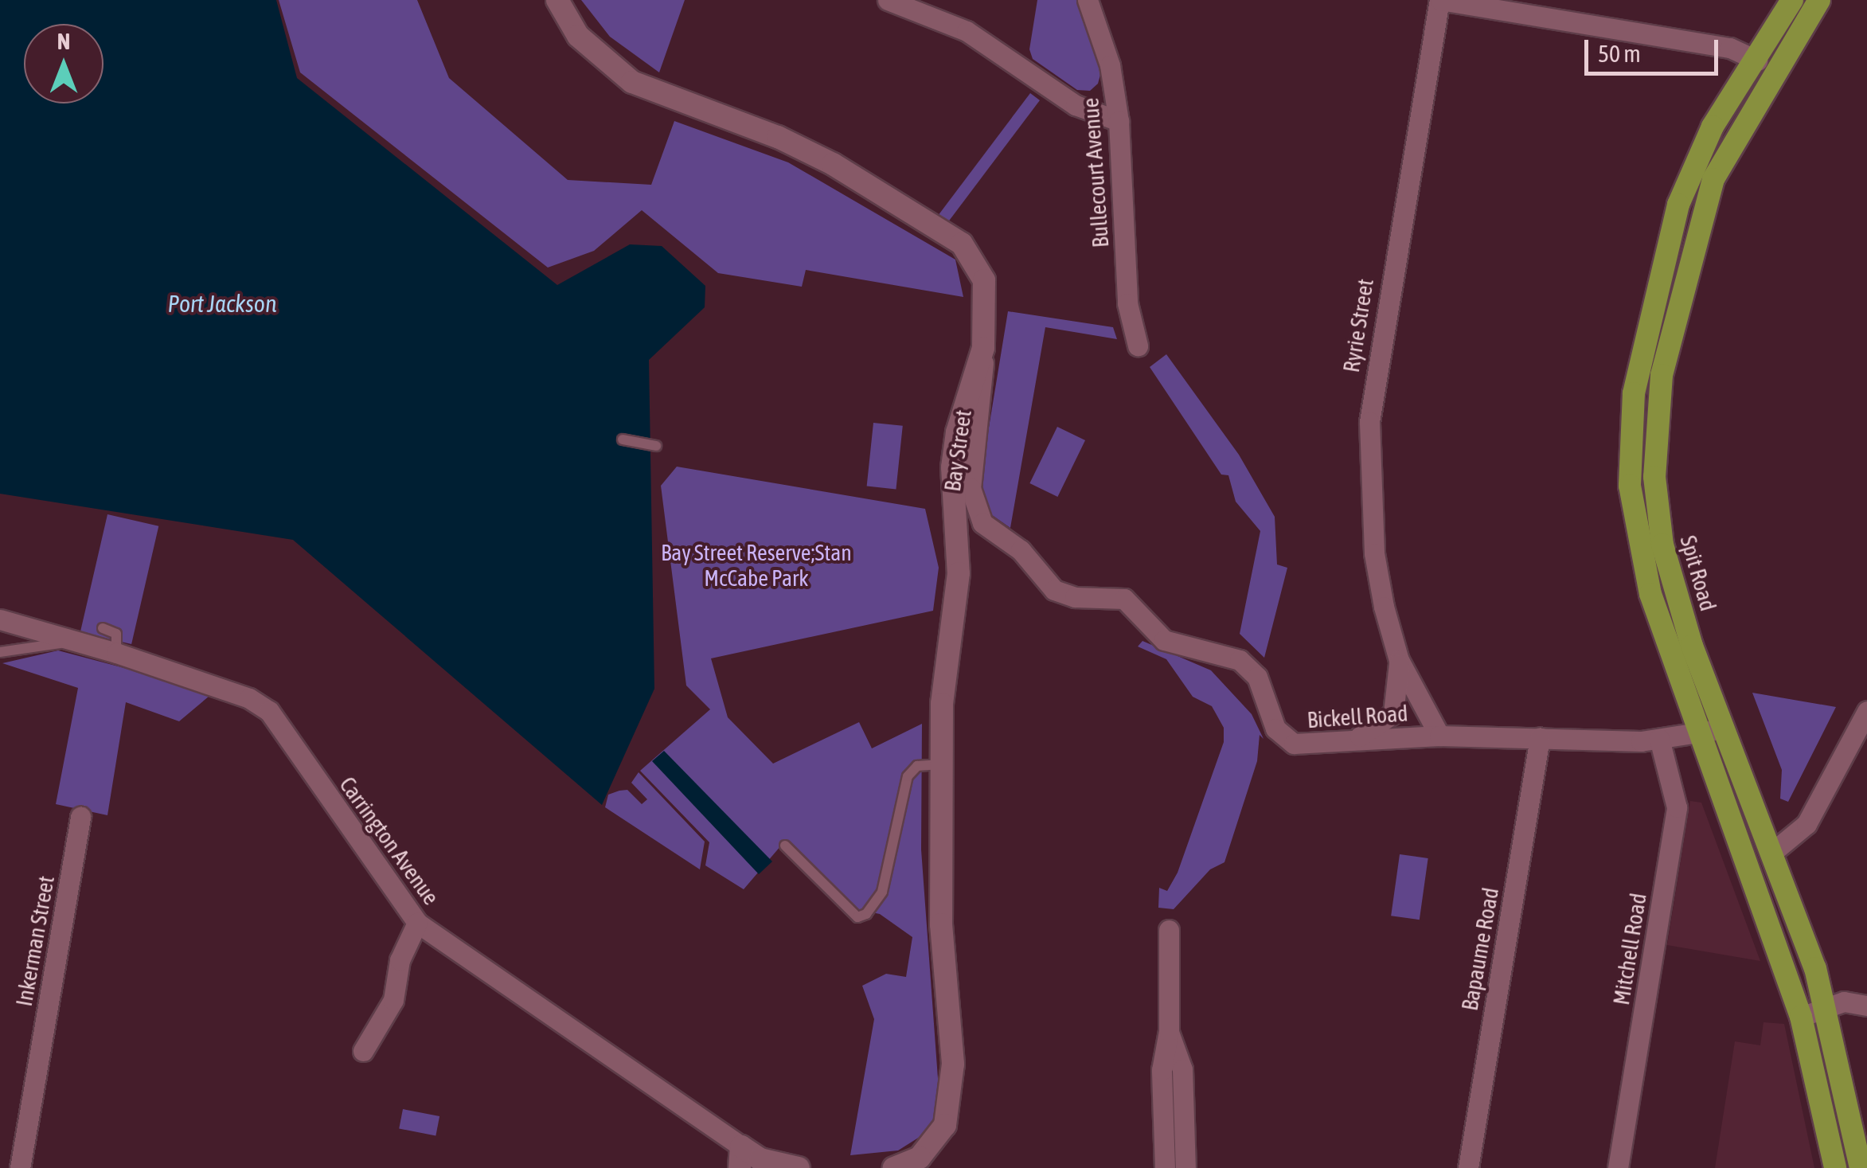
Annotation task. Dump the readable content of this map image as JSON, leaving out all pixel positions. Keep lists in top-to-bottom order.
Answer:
{
  "streets": {
    "highway": ["Spit Road"],
    "street": [
      "Bullecourt Avenue",
      "Ryrie Street",
      "Bay Street",
      "Bickell Road",
      "Carrington Avenue",
      "Inkerman Street",
      "Bapaume Road",
      "Mitchell Road"
    ]
  },
  "crossings": [
    ["Ryrie Street", "Bickell Road"],
    ["Bay Street", "Bickell Road"],
    ["Spit Road", "Bickell Road"],
    ["Bickell Road", "Bapaume Road"],
    ["Bickell Road", "Mitchell Road"]
  ],
  "water": ["Port Jackson"],
  "parks": ["Bay Street Reserve;Stan McCabe Park"],
  "scale_bar": "50 m",
  "north": "top"
}
